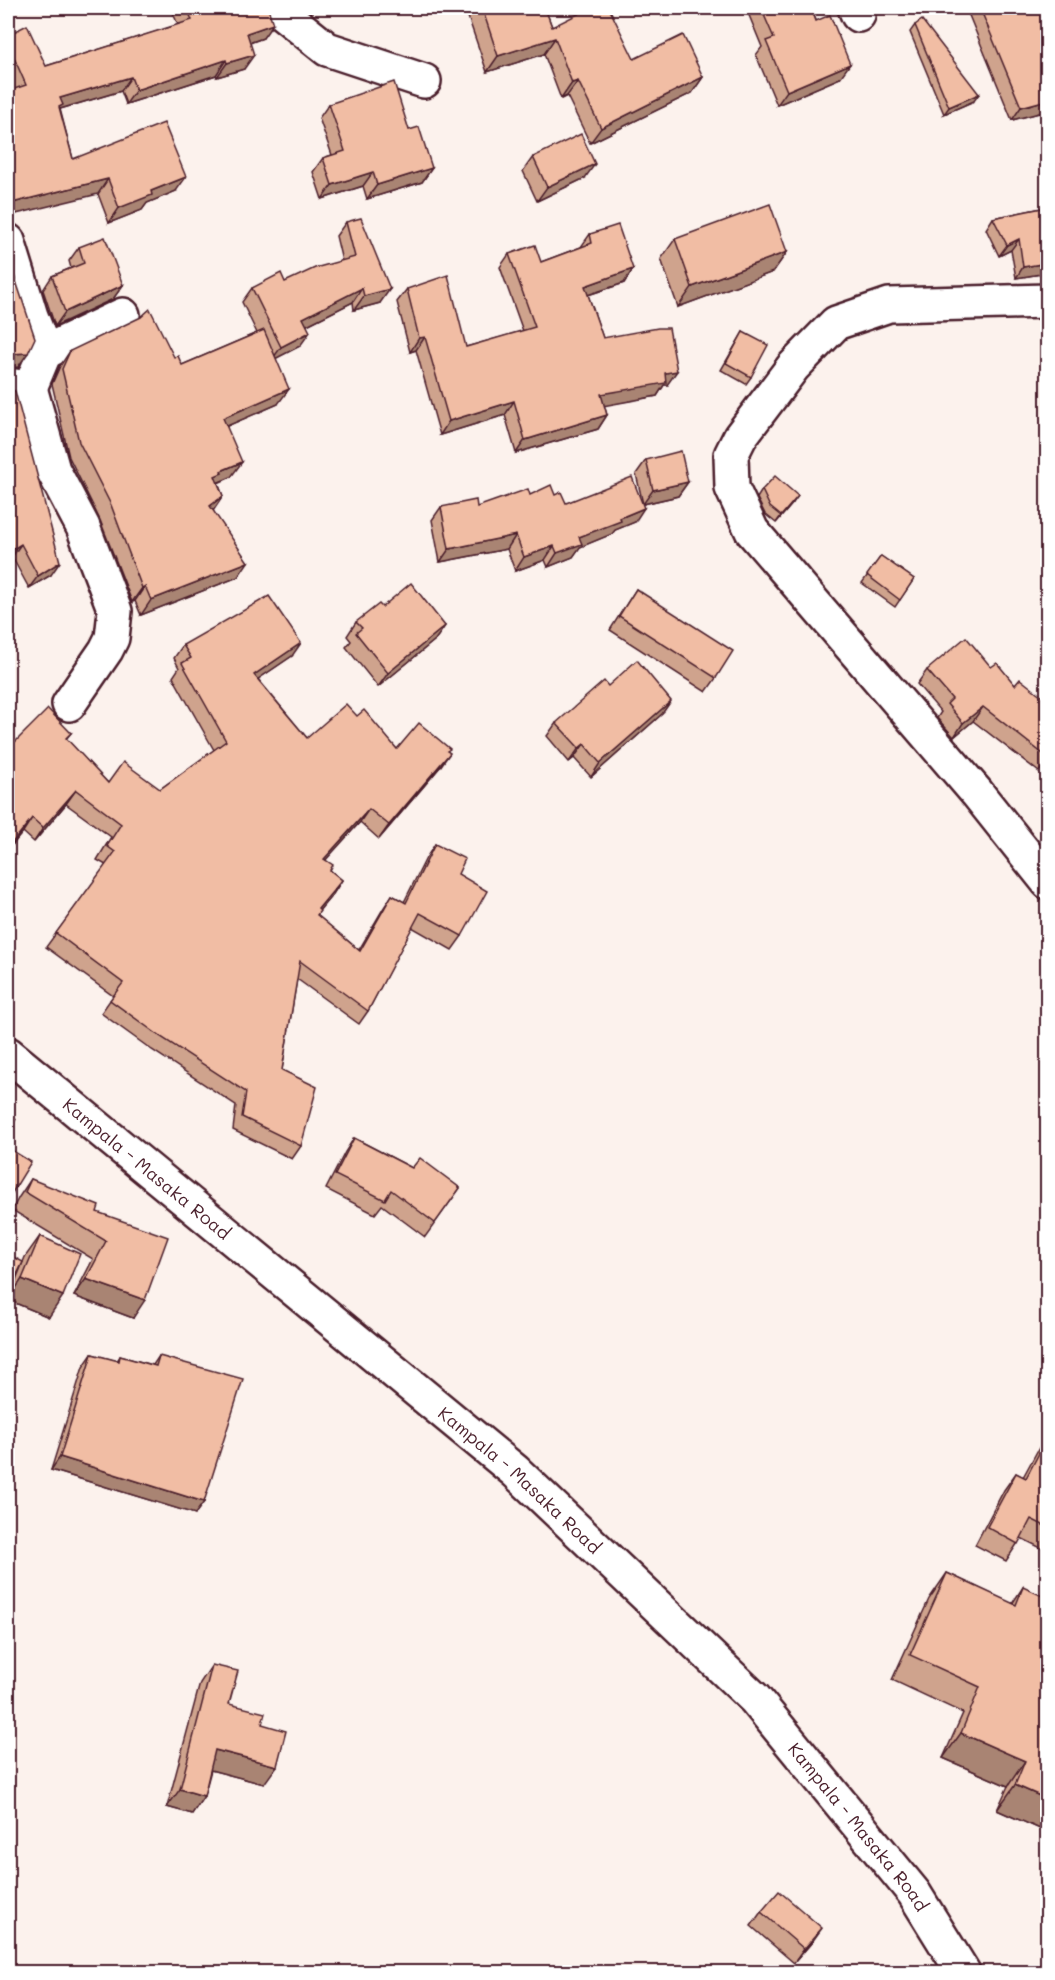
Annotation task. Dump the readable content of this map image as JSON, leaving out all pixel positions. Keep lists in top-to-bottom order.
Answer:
{
  "streets": {
    "street": ["Kampala - Masaka Road"]
  }
}
